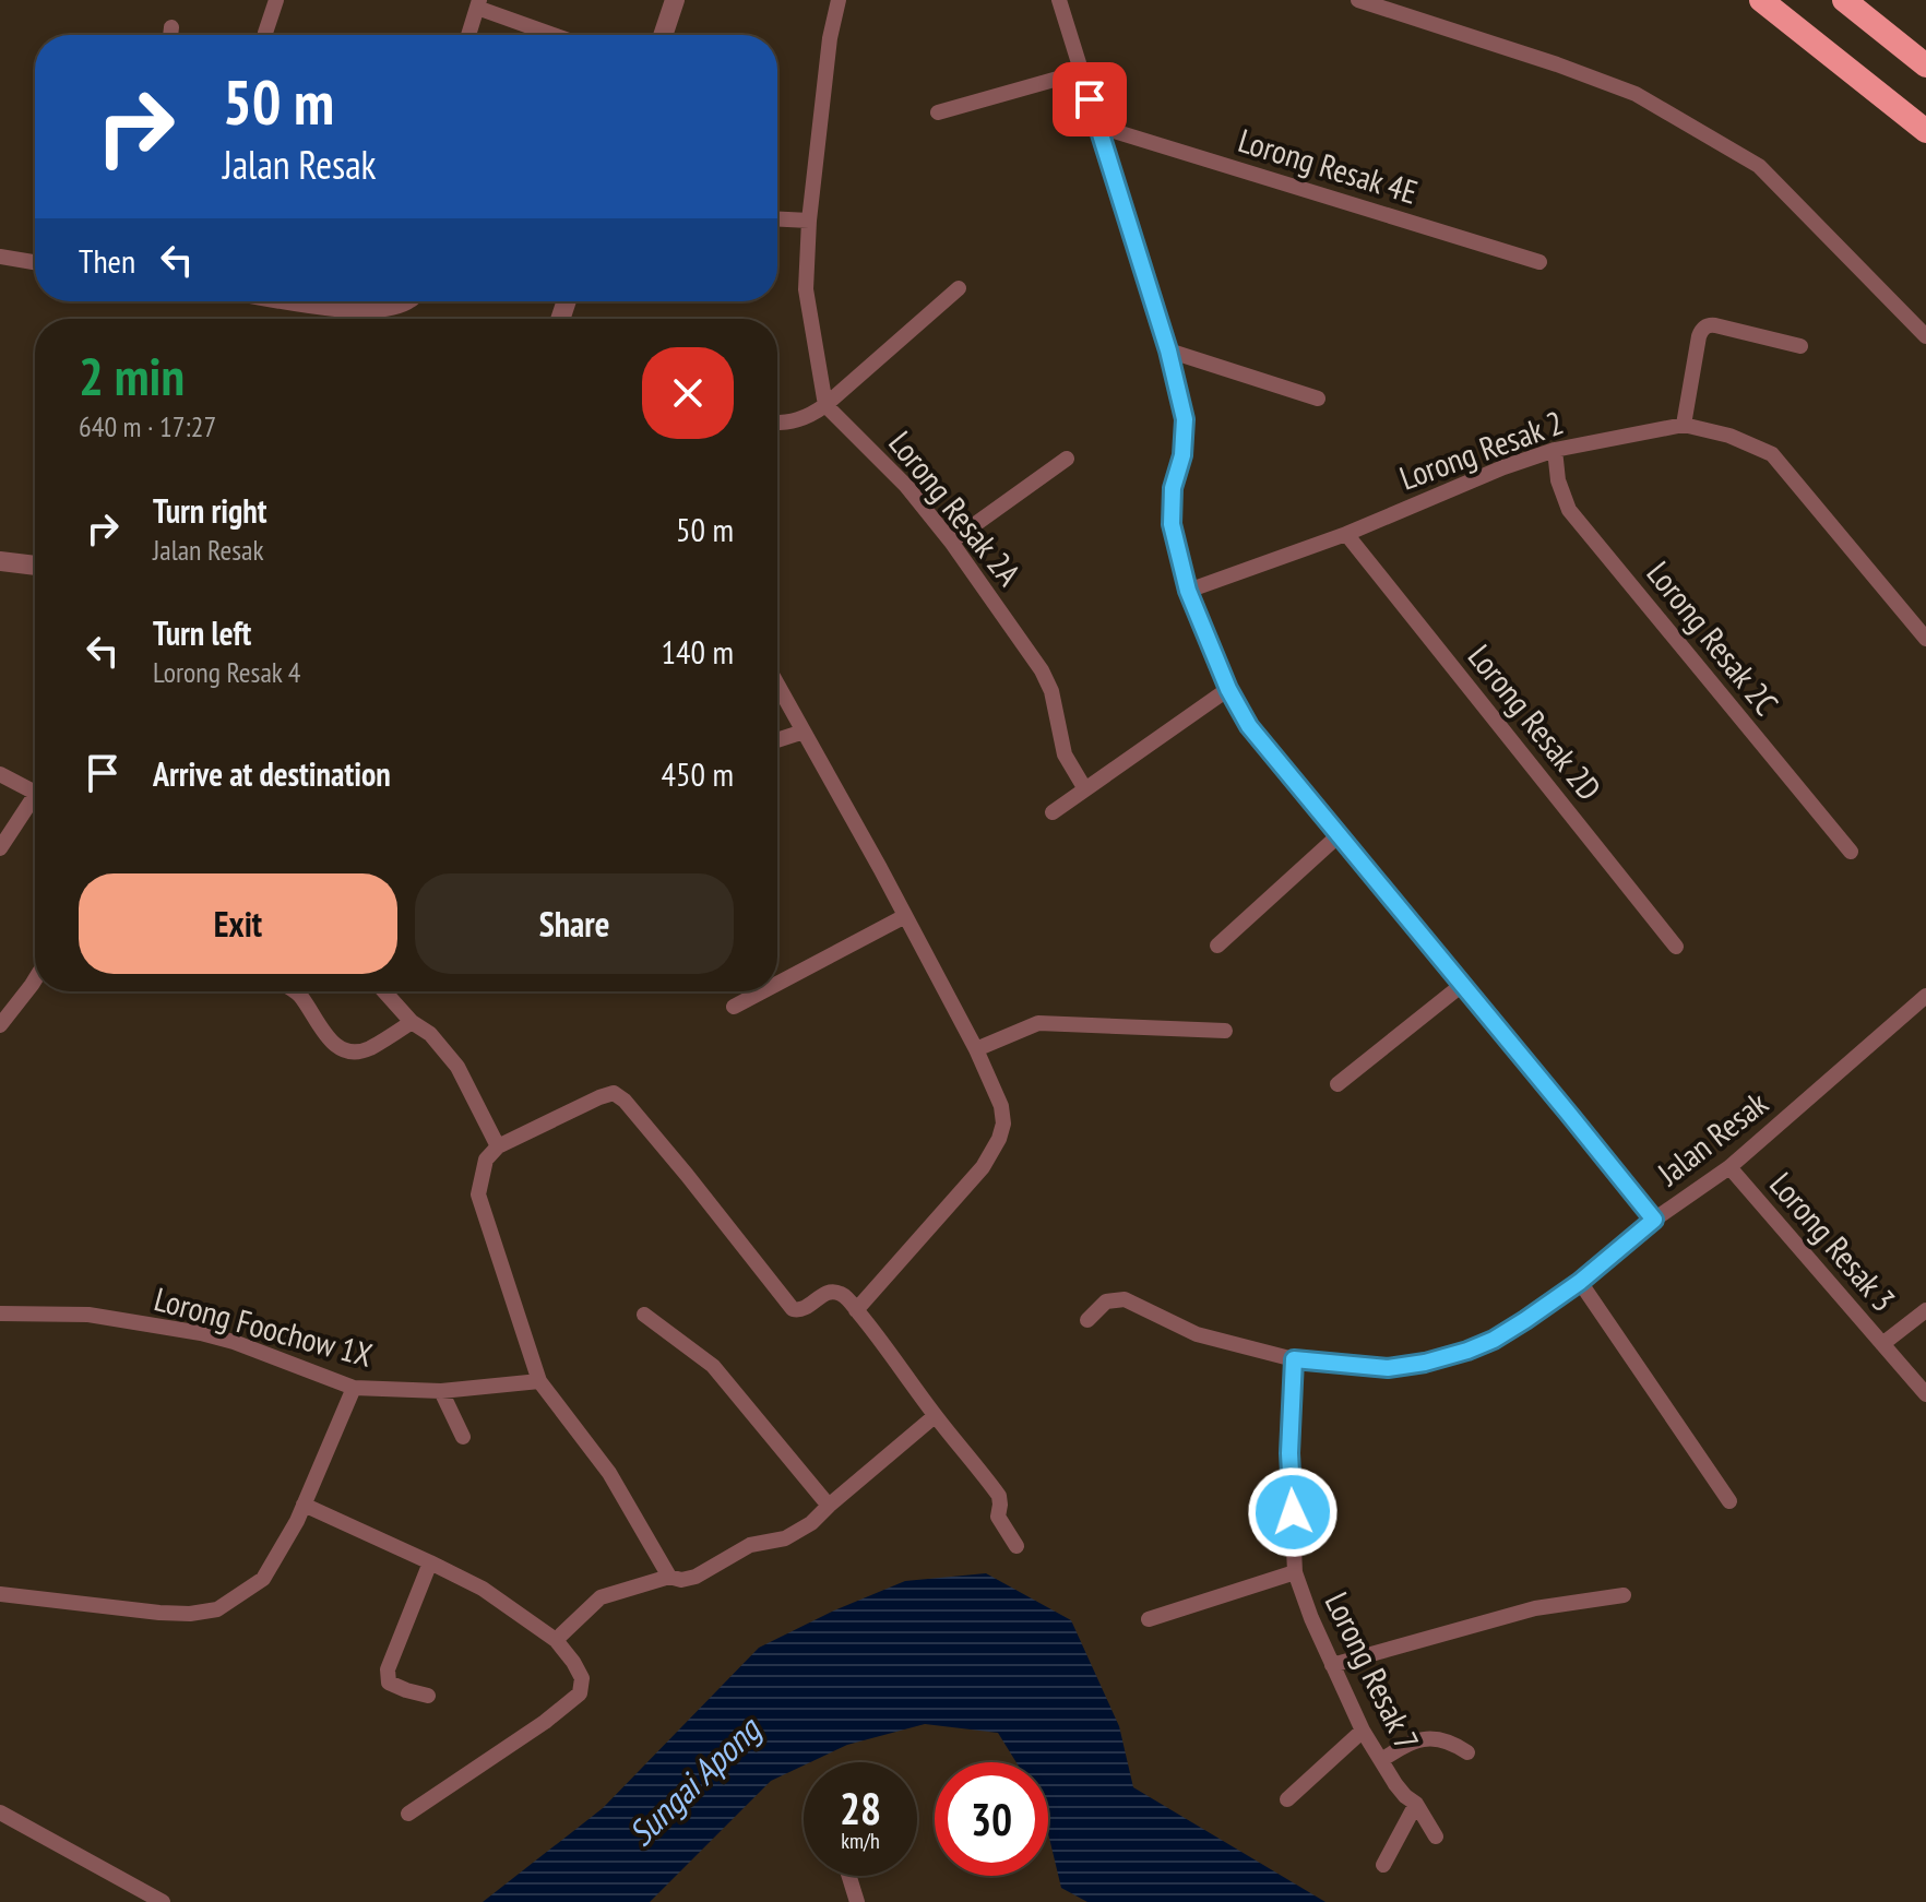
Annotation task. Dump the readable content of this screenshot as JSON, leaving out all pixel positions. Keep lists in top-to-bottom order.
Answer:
{
  "streets": {
    "street": [
      "Lorong Resak 4E",
      "Lorong Resak 2",
      "Lorong Resak 2A",
      "Lorong Resak 2C",
      "Lorong Resak 2D",
      "Jalan Resak",
      "Lorong Resak 3",
      "Lorong Foochow 1X",
      "Lorong Resak 7"
    ]
  },
  "crossings": [
    ["Lorong Resak 2", "Lorong Resak 2C"],
    ["Lorong Resak 2", "Lorong Resak 2D"],
    ["Jalan Resak", "Lorong Resak 3"],
    ["Jalan Resak", "Lorong Resak 7"]
  ],
  "water": ["Sungai Apong"],
  "page": {
    "turn": ["50 m", "Jalan Resak"],
    "then": "Then",
    "heading": ["2 min", "640 m · 17:27"],
    "list": [
      {
        "name": "Turn right",
        "note": "Jalan Resak",
        "value": "50 m"
      },
      {
        "name": "Turn left",
        "note": "Lorong Resak 4",
        "value": "140 m"
      },
      {
        "name": "Arrive at destination",
        "value": "450 m"
      }
    ],
    "buttons": ["Exit", "Share"],
    "speed": "28 km/h",
    "limit": "30"
  }
}
